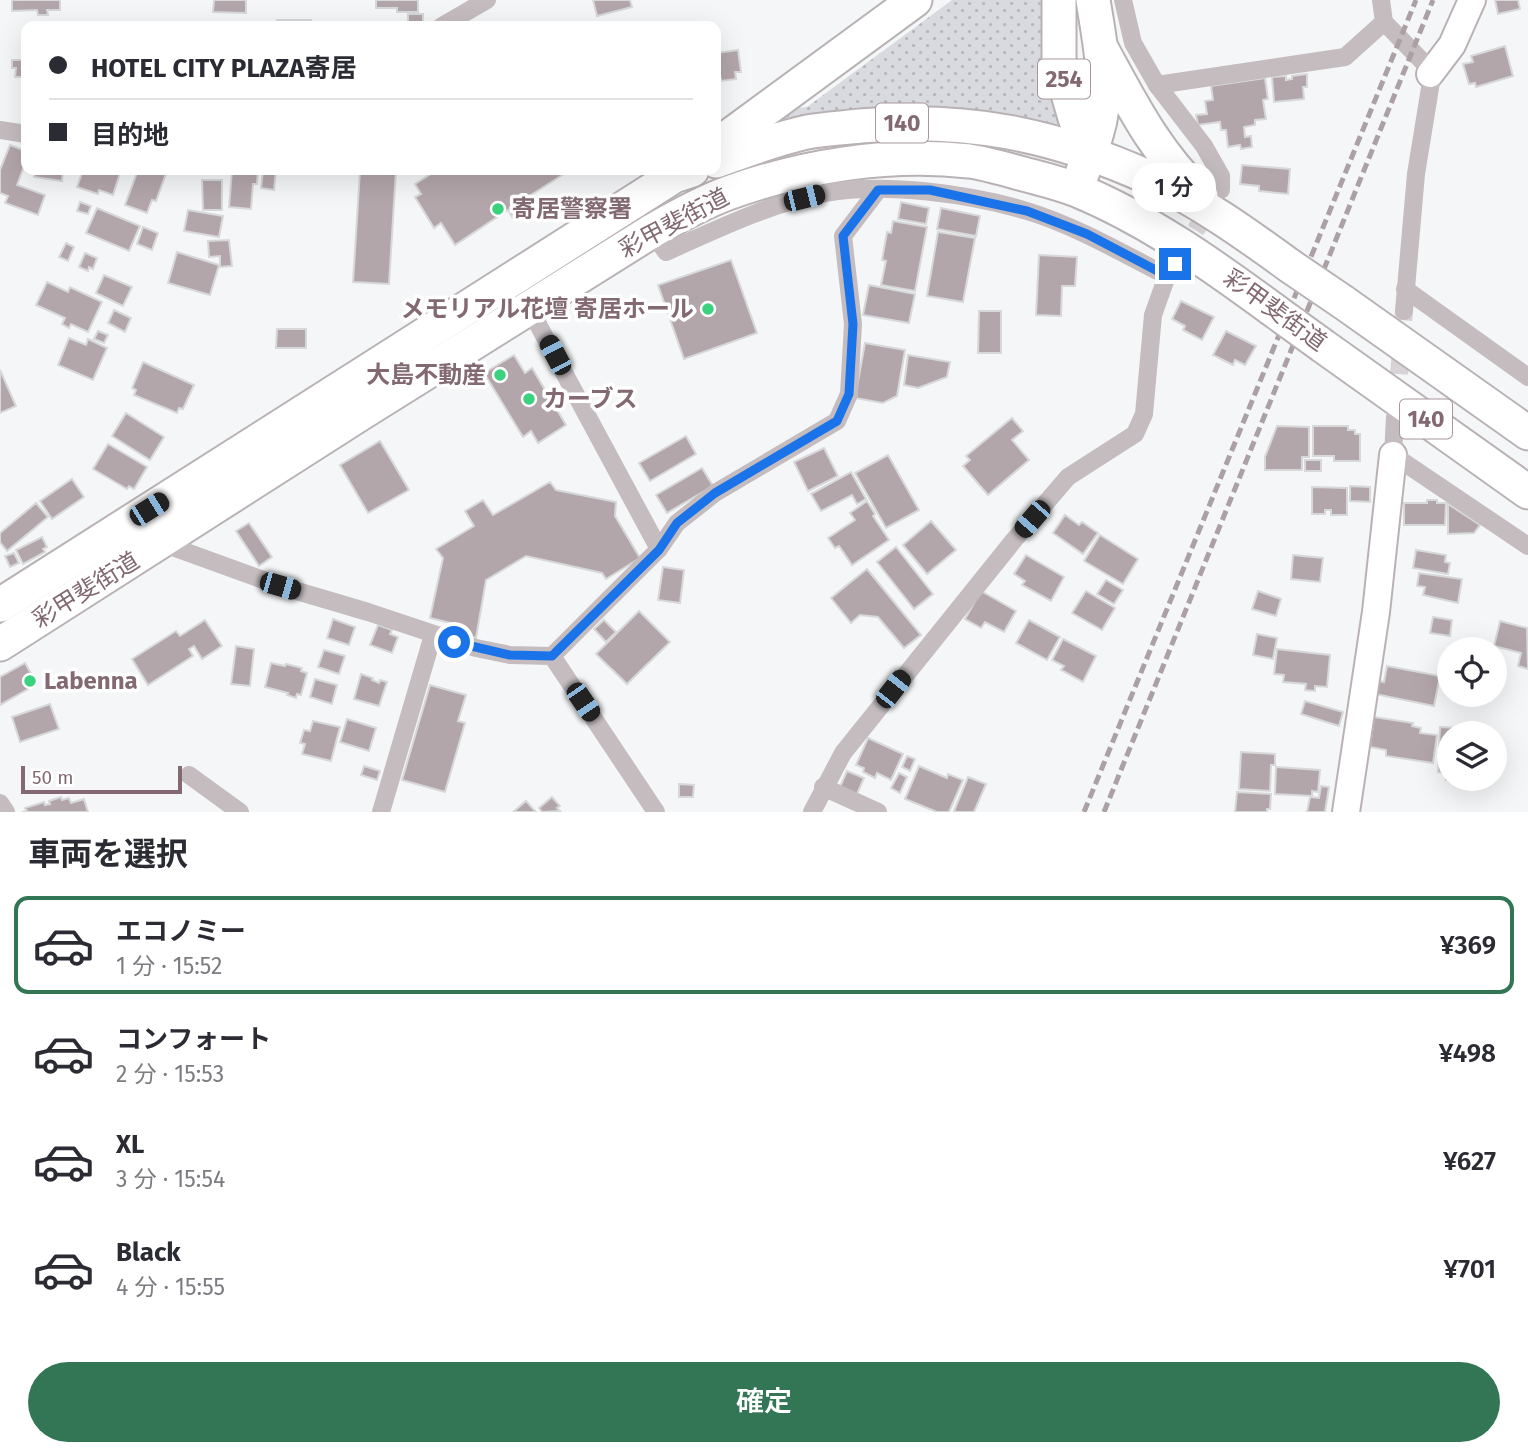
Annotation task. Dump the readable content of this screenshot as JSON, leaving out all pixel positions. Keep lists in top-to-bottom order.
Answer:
{
  "streets": {
    "highway": ["254", "140", "彩甲斐街道"]
  },
  "crossings": [
    ["254", "彩甲斐街道"]
  ],
  "places": [
    "寄居警察署",
    "メモリアル花壇 寄居ホール",
    "大島不動産",
    "カーブス",
    "Labenna"
  ],
  "scale_bar": "50 m",
  "page": {
    "banner": ["HOTEL CITY PLAZA寄居", "目的地"],
    "bubble": "1 分",
    "scale": "50 m",
    "heading": "車両を選択",
    "list": [
      {
        "name": "エコノミー",
        "note": "1 分 · 15:52",
        "value": "¥369"
      },
      {
        "name": "コンフォート",
        "note": "2 分 · 15:53",
        "value": "¥498"
      },
      {
        "name": "XL",
        "note": "3 分 · 15:54",
        "value": "¥627"
      },
      {
        "name": "Black",
        "note": "4 分 · 15:55",
        "value": "¥701"
      }
    ],
    "buttons": "確定"
  }
}
